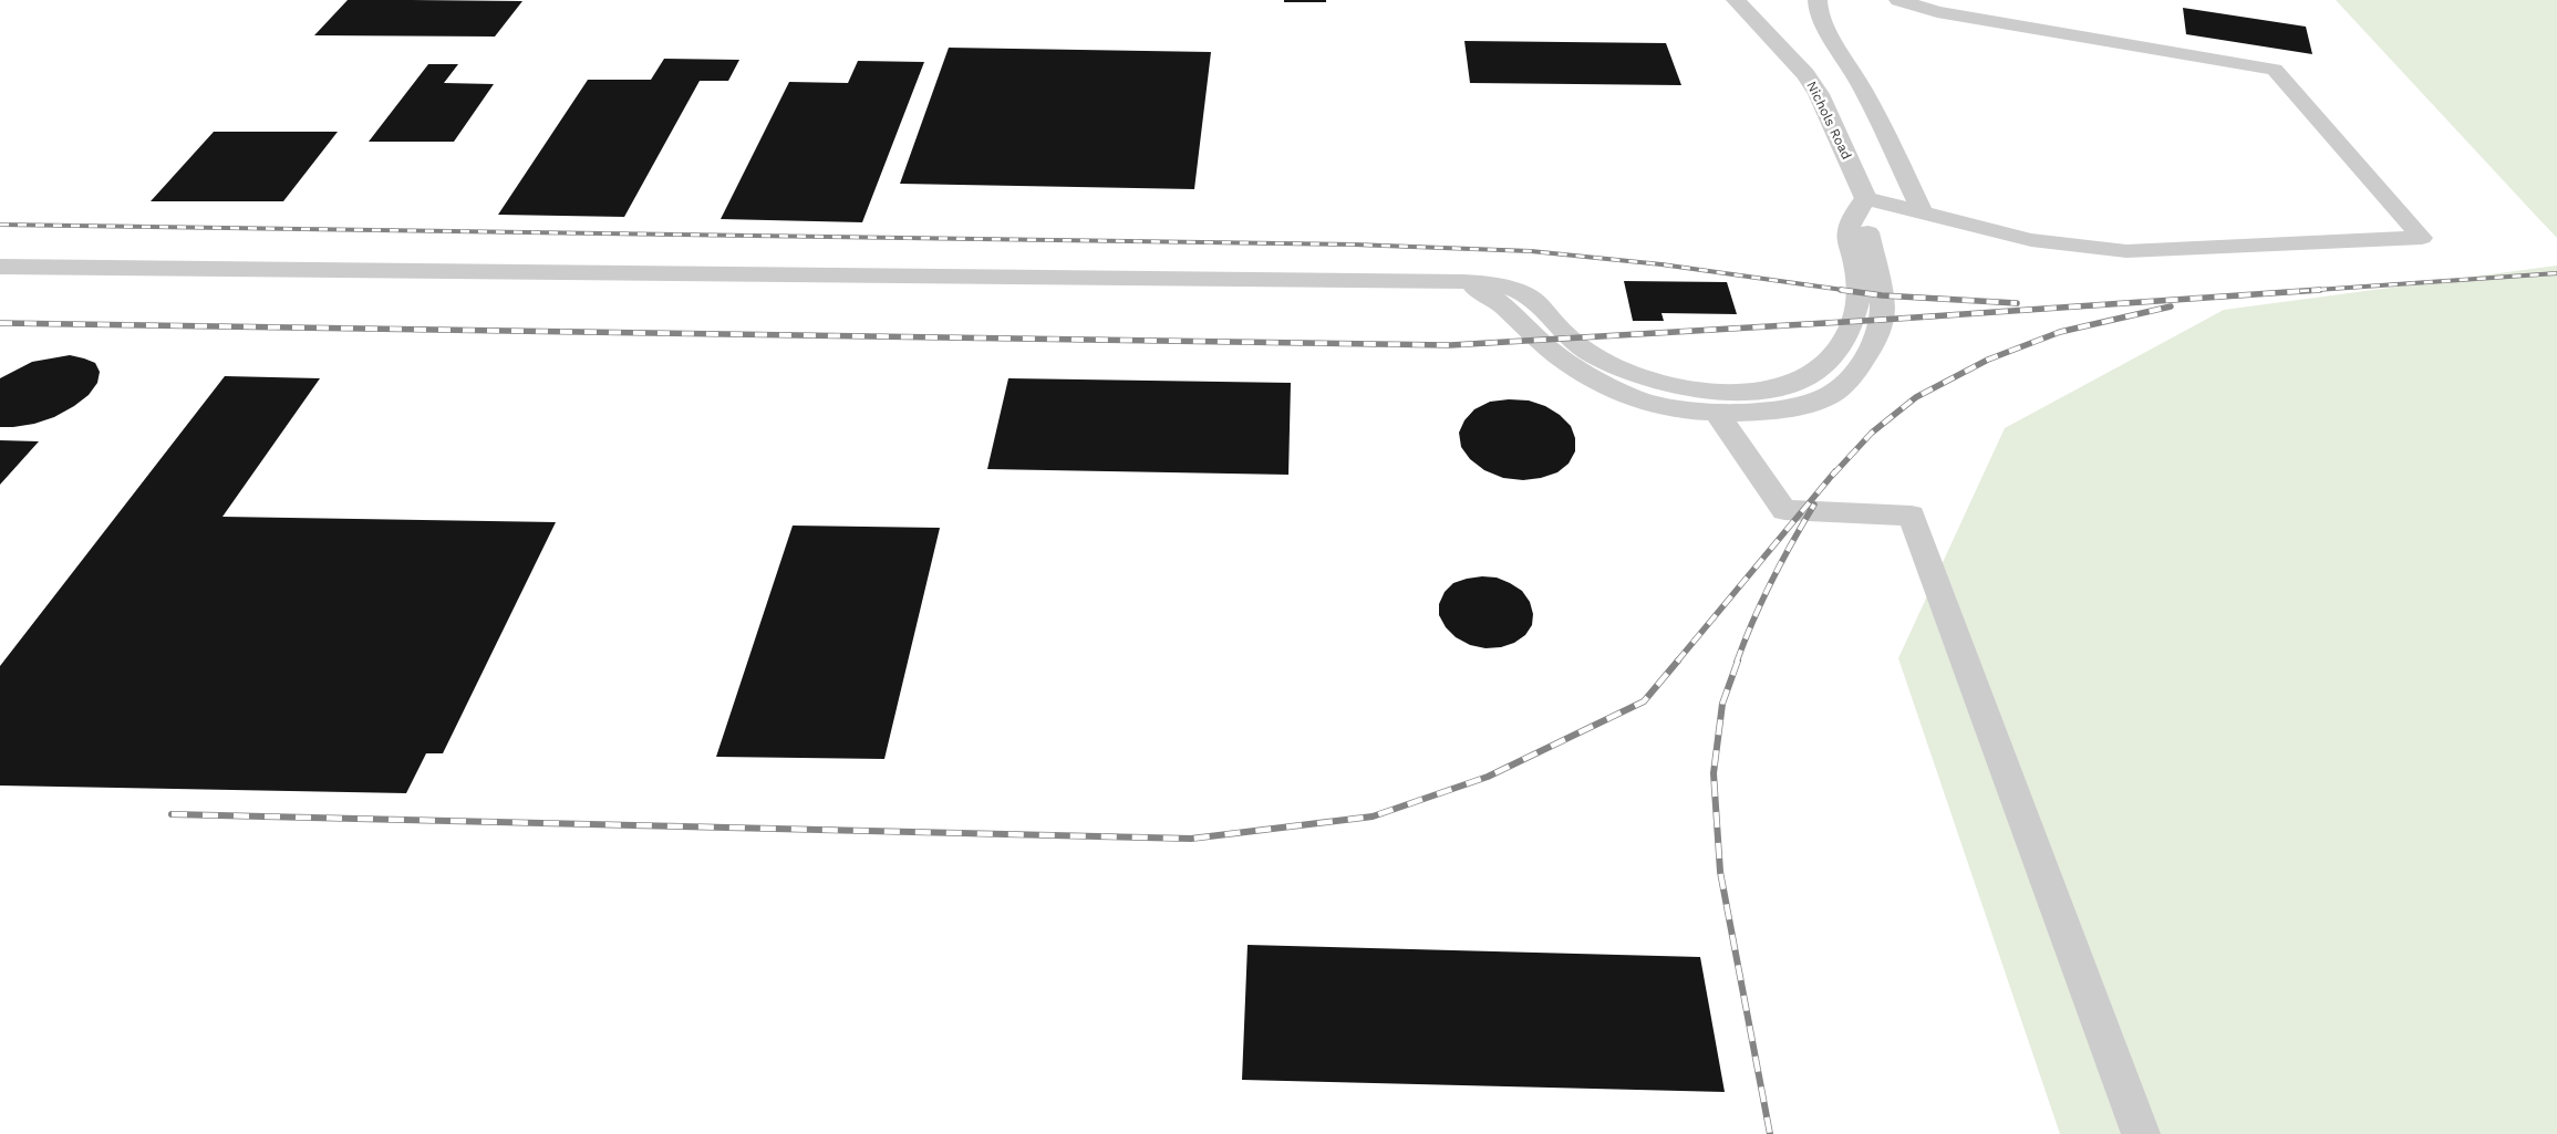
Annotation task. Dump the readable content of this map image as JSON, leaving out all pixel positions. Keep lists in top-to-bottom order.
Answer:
{
  "streets": {
    "street": ["Nichols Road"]
  }
}
